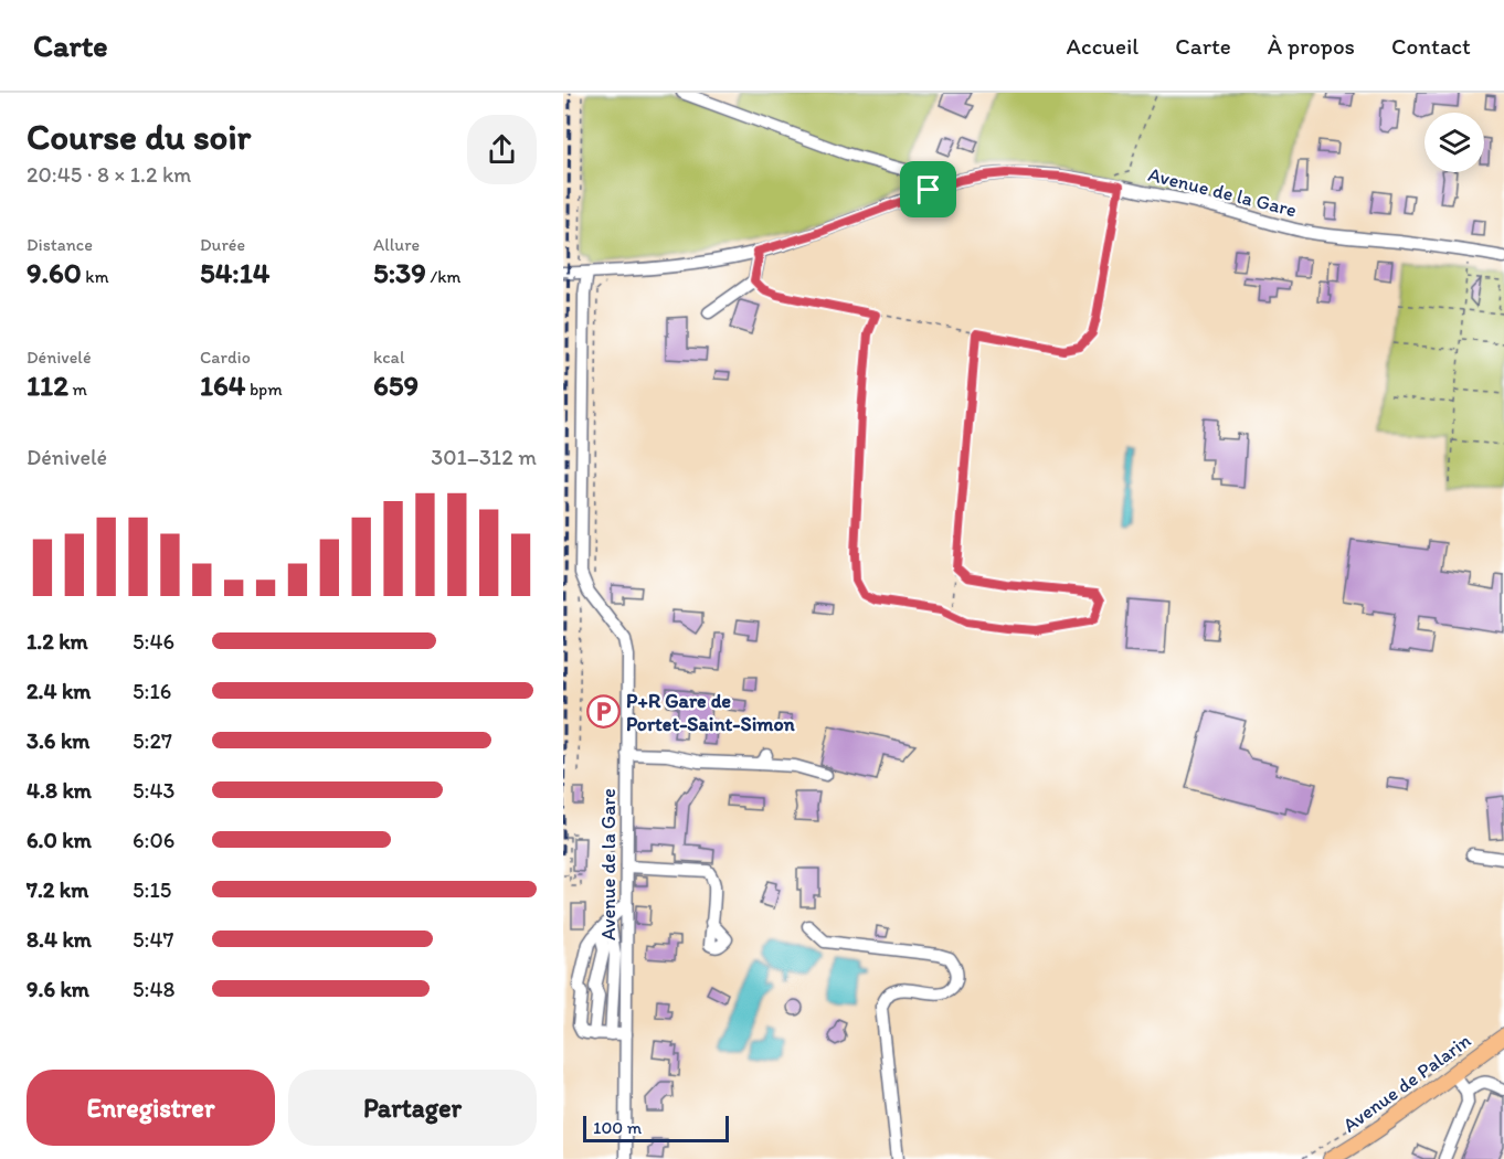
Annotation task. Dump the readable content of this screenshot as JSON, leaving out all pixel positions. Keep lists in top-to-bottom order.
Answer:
{
  "streets": {
    "main road": ["Avenue de Palarin"],
    "street": ["Avenue de la Gare"]
  },
  "places": {
    "parking": ["P+R Gare de Portet-Saint-Simon"]
  },
  "scale_bar": "100 m",
  "page": {
    "header": "Carte",
    "nav": [
      "Accueil",
      "Carte",
      "À propos",
      "Contact"
    ],
    "heading": ["Course du soir", "20:45 · 8 × 1.2 km"],
    "stats": [
      ["Distance", "9.60 km"],
      ["Durée", "54:14"],
      ["Allure", "5:39 /km"],
      ["Dénivelé", "112 m"],
      ["Cardio", "164 bpm"],
      ["kcal", "659"]
    ],
    "chart": ["Dénivelé", "301–312 m"],
    "list": [
      {
        "name": "1.2 km",
        "note": "5:46"
      },
      {
        "name": "2.4 km",
        "note": "5:16"
      },
      {
        "name": "3.6 km",
        "note": "5:27"
      },
      {
        "name": "4.8 km",
        "note": "5:43"
      },
      {
        "name": "6.0 km",
        "note": "6:06"
      },
      {
        "name": "7.2 km",
        "note": "5:15"
      },
      {
        "name": "8.4 km",
        "note": "5:47"
      },
      {
        "name": "9.6 km",
        "note": "5:48"
      }
    ],
    "buttons": ["Enregistrer", "Partager"],
    "scale": "100 m"
  }
}
